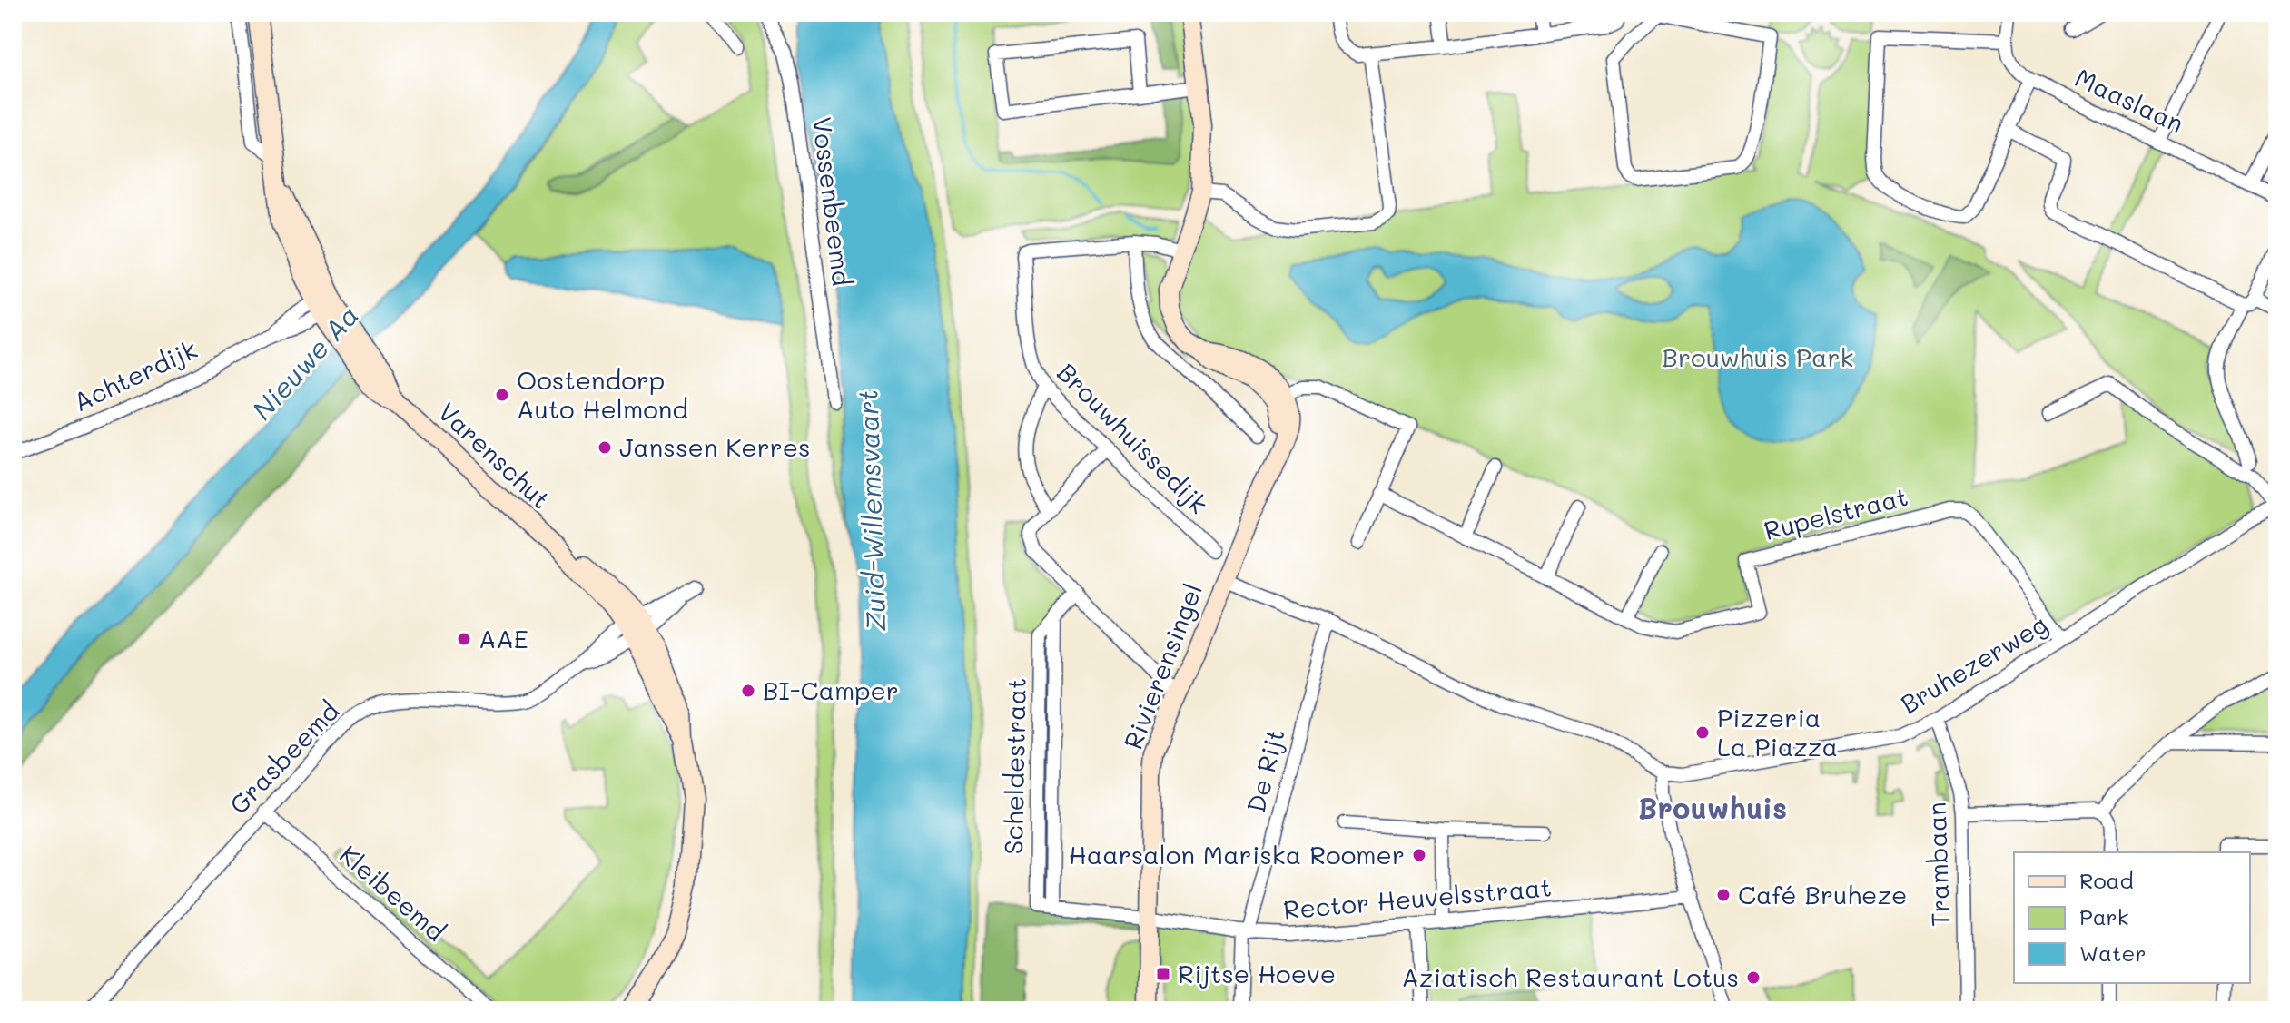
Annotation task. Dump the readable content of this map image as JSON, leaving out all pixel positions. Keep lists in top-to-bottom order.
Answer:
{
  "streets": {
    "street": [
      "Maaslaan",
      "Vossenbeemd",
      "Achterdijk",
      "Brouwhuissedijk",
      "Varenschut",
      "Rupelstraat",
      "Bruhezerweg",
      "Rivierensingel",
      "Grasbeemd",
      "Scheldestraat",
      "De Rijt",
      "Trambaan",
      "Kleibeemd",
      "Rector Heuvelsstraat"
    ]
  },
  "crossings": [
    ["Achterdijk", "Varenschut"],
    ["Varenschut", "Grasbeemd"],
    ["Rupelstraat", "Bruhezerweg"],
    ["Bruhezerweg", "Trambaan"],
    ["Rivierensingel", "Scheldestraat"],
    ["Rivierensingel", "Rector Heuvelsstraat"],
    ["Grasbeemd", "Kleibeemd"],
    ["Scheldestraat", "Rector Heuvelsstraat"],
    ["De Rijt", "Rector Heuvelsstraat"]
  ],
  "districts": ["Brouwhuis"],
  "water": ["Nieuwe Aa", "Zuid-Willemsvaart"],
  "parks": ["Brouwhuis Park"],
  "places": {
    "other": [
      "Oostendorp Auto Helmond",
      "Janssen Kerres",
      "AAE",
      "BI-Camper",
      "Pizzeria La Piazza",
      "Haarsalon Mariska Roomer",
      "Café Bruheze",
      "Aziatisch Restaurant Lotus"
    ],
    "transit": ["Rijtse Hoeve"]
  },
  "legend": ["Road", "Park", "Water"]
}
